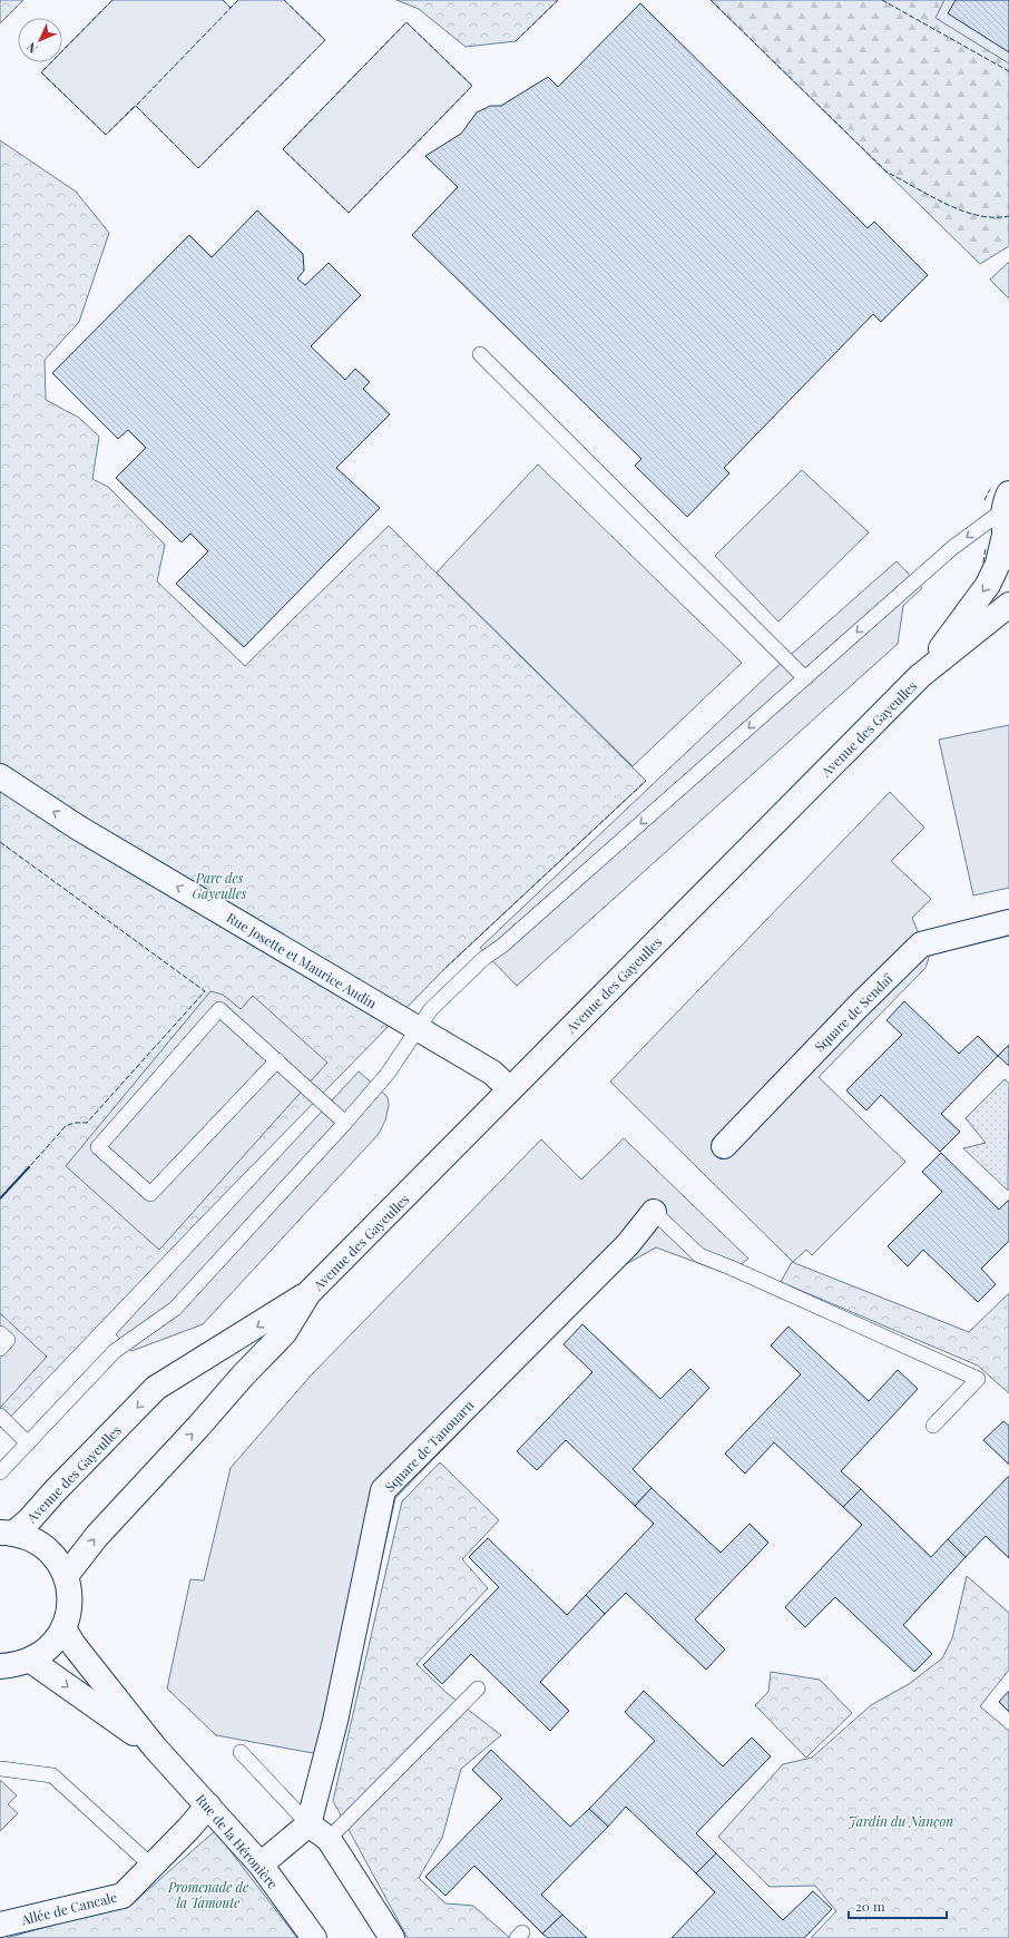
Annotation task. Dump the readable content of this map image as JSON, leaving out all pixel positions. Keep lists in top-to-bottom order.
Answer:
{
  "streets": {
    "street": [
      "Avenue des Gayeulles",
      "Rue Josette et Maurice Audin",
      "Square de Sendaï",
      "Square de Tanouarn",
      "Rue de la Héronière",
      "Allée de Cancale"
    ]
  },
  "crossings": [
    ["Avenue des Gayeulles", "Rue Josette et Maurice Audin"],
    ["Avenue des Gayeulles", "Rue de la Héronière"],
    ["Rue de la Héronière", "Allée de Cancale"]
  ],
  "one_way": ["Rue Josette et Maurice Audin"],
  "parks": ["Parc des Gayeulles", "Jardin du Nançon", "Promenade de la Tamoute"],
  "scale_bar": "20 m",
  "north": "bottom left"
}
